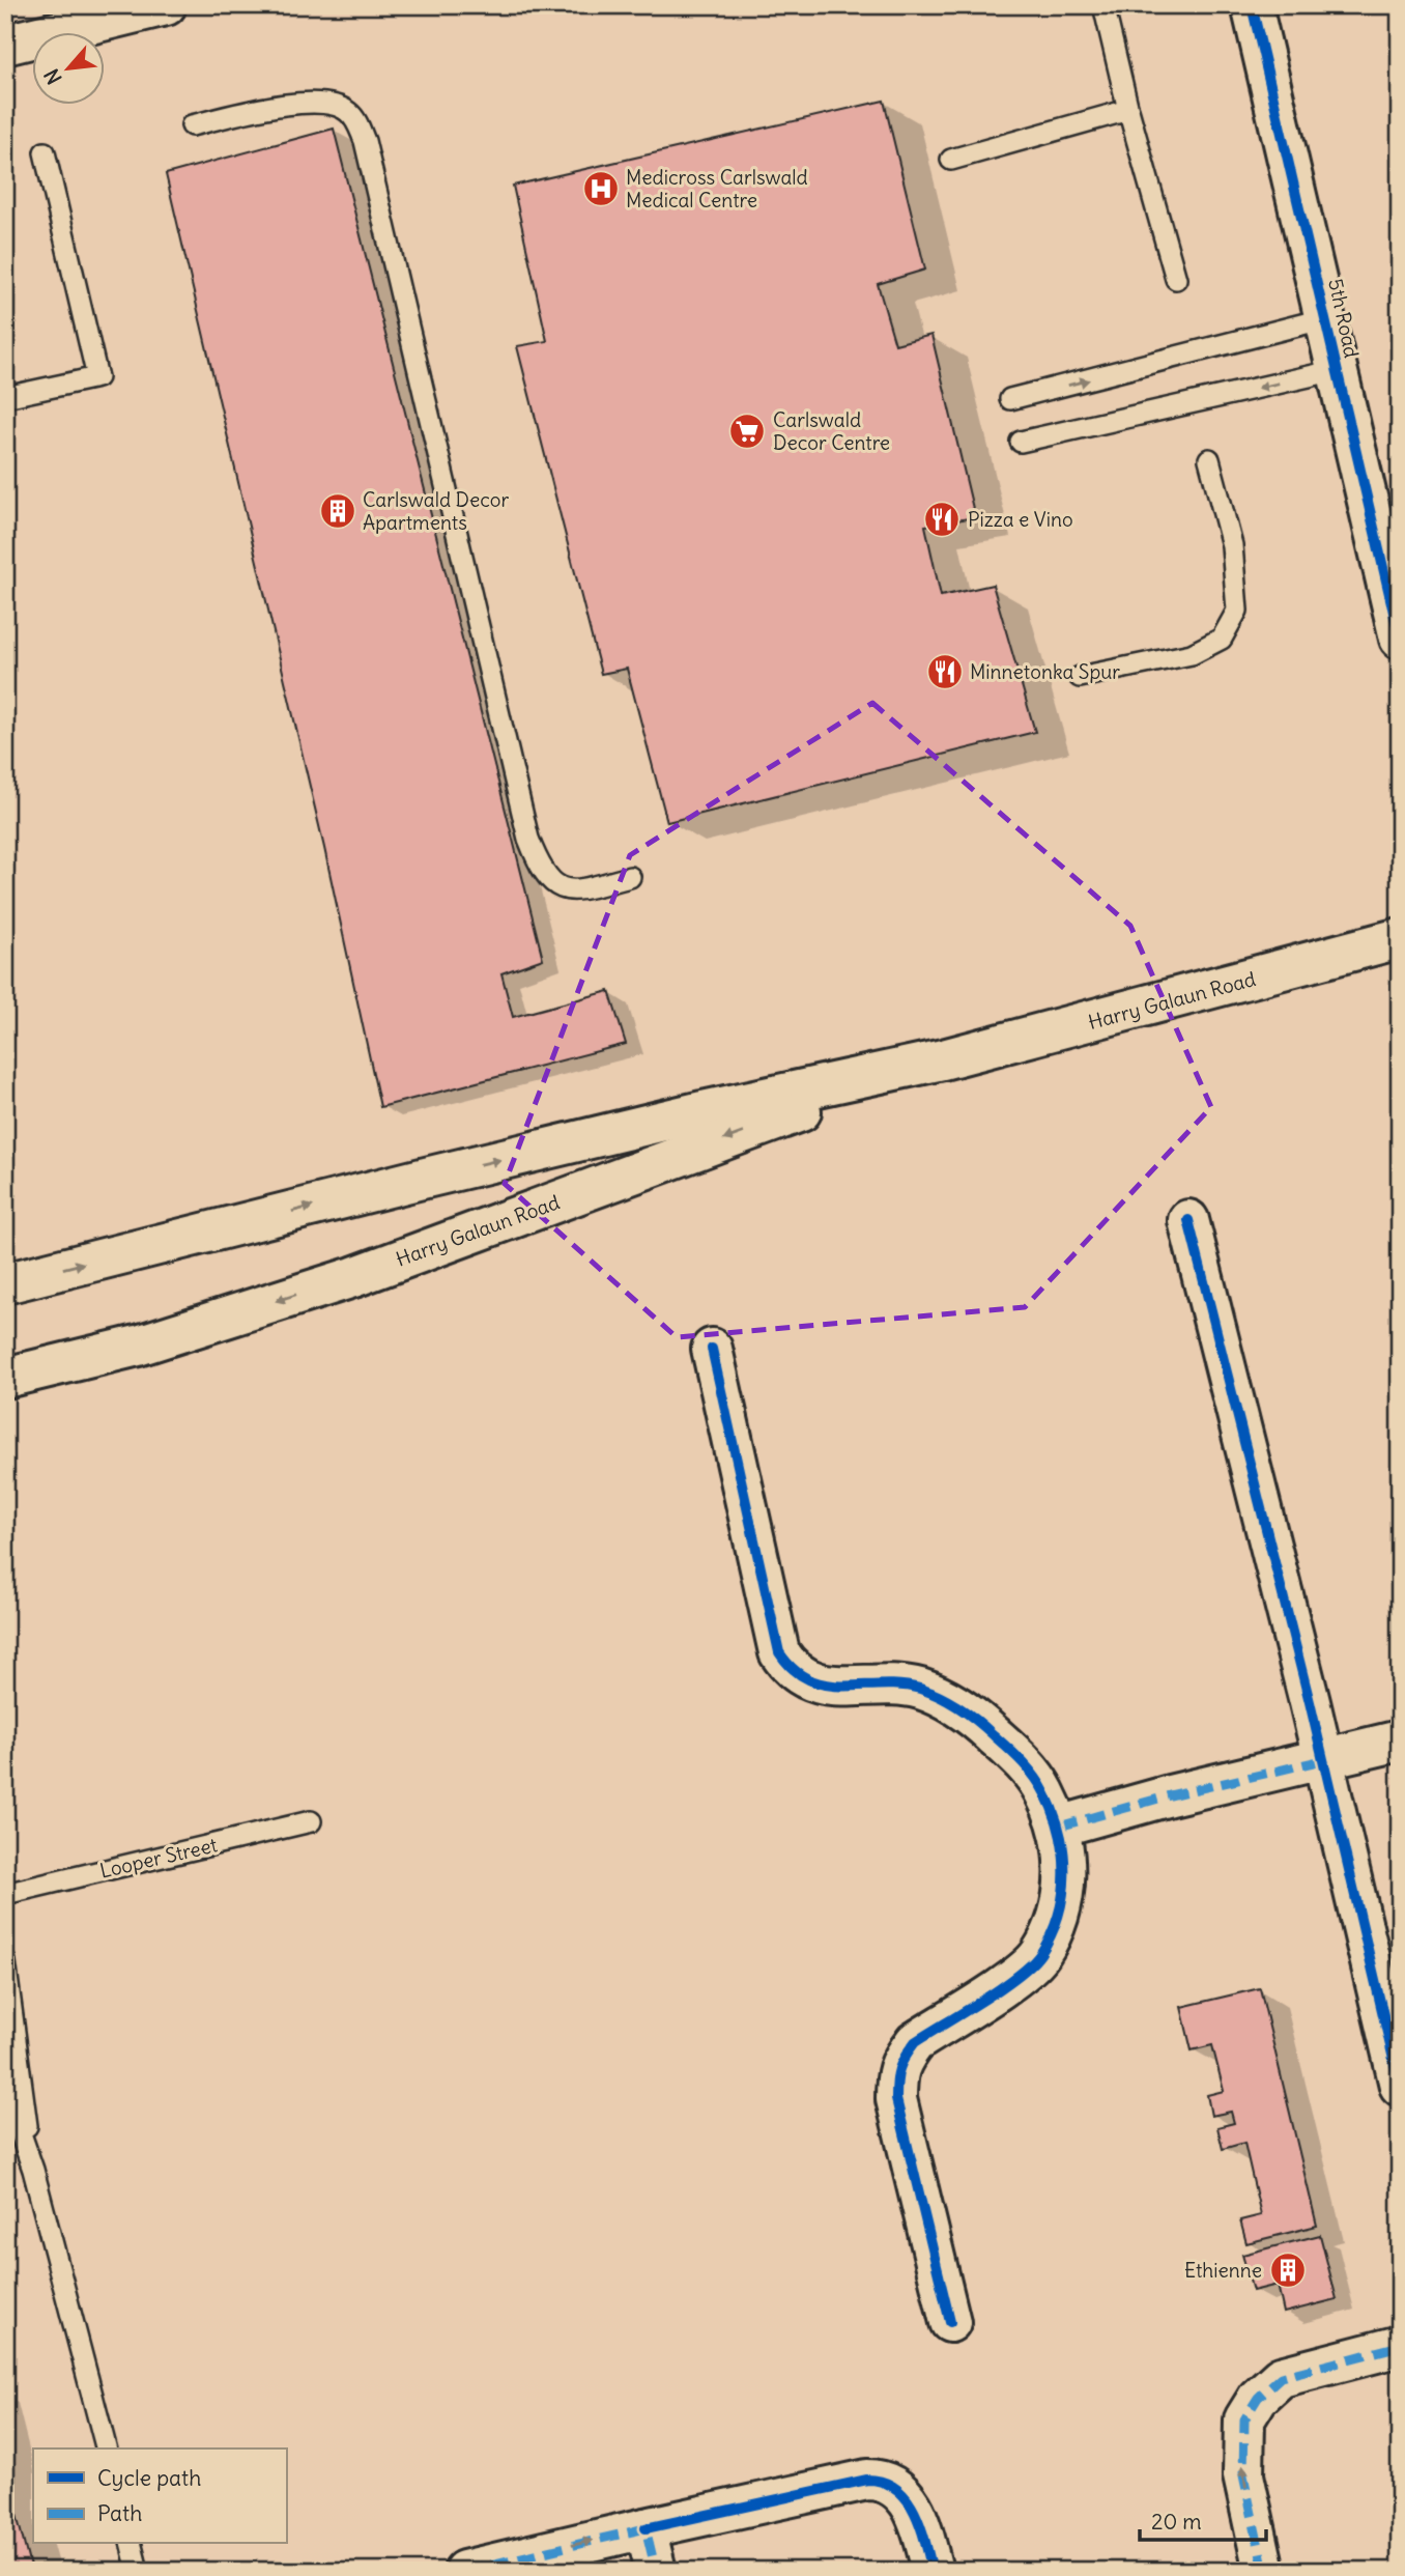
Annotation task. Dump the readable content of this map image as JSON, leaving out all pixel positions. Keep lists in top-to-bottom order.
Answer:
{
  "streets": {
    "street": ["5th Road", "Harry Galaun Road"],
    "lane": ["Looper Street"]
  },
  "places": {
    "hospital": ["Medicross Carlswald Medical Centre"],
    "supermarket": ["Carlswald Decor Centre"],
    "building": ["Carlswald Decor Apartments", "Ethienne"],
    "restaurant": ["Pizza e Vino", "Minnetonka Spur"]
  },
  "legend": ["Cycle path", "Path"],
  "scale_bar": "20 m",
  "north": "bottom left"
}
